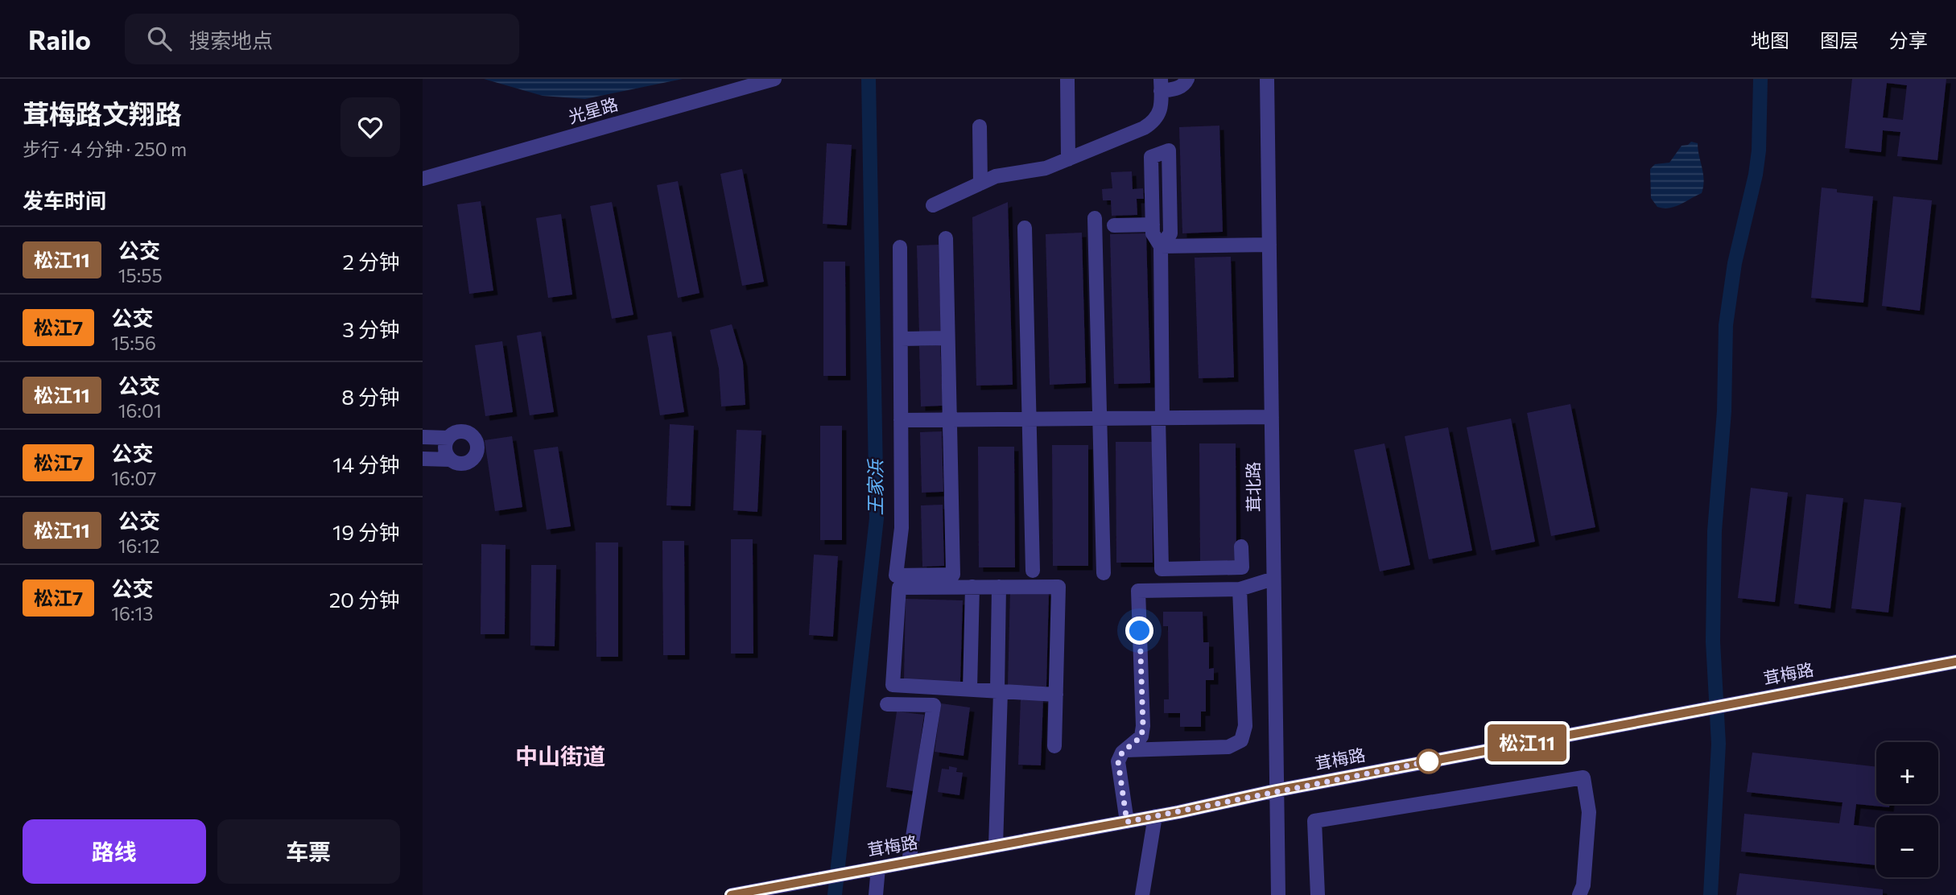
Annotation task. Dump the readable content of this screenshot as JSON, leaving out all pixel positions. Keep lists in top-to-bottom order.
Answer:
{
  "streets": {
    "street": ["光星路", "茸北路", "茸梅路"]
  },
  "crossings": [
    ["茸北路", "茸梅路"]
  ],
  "districts": ["中山街道"],
  "water": ["王家浜"],
  "lines": ["bus line 松江11"],
  "page": {
    "header": "Railo",
    "search": "搜索地点",
    "nav": ["地图", "图层", "分享"],
    "heading": [
      ["茸梅路文翔路", "步行 · 4 分钟 · 250 m"],
      "发车时间"
    ],
    "on_map": "松江11",
    "list": [
      {
        "mark": "松江11",
        "name": "公交",
        "note": "15:55",
        "value": "2 分钟"
      },
      {
        "mark": "松江7",
        "name": "公交",
        "note": "15:56",
        "value": "3 分钟"
      },
      {
        "mark": "松江11",
        "name": "公交",
        "note": "16:01",
        "value": "8 分钟"
      },
      {
        "mark": "松江7",
        "name": "公交",
        "note": "16:07",
        "value": "14 分钟"
      },
      {
        "mark": "松江11",
        "name": "公交",
        "note": "16:12",
        "value": "19 分钟"
      },
      {
        "mark": "松江7",
        "name": "公交",
        "note": "16:13",
        "value": "20 分钟"
      }
    ],
    "map_buttons": ["+", "−"],
    "buttons": ["路线", "车票"]
  }
}
